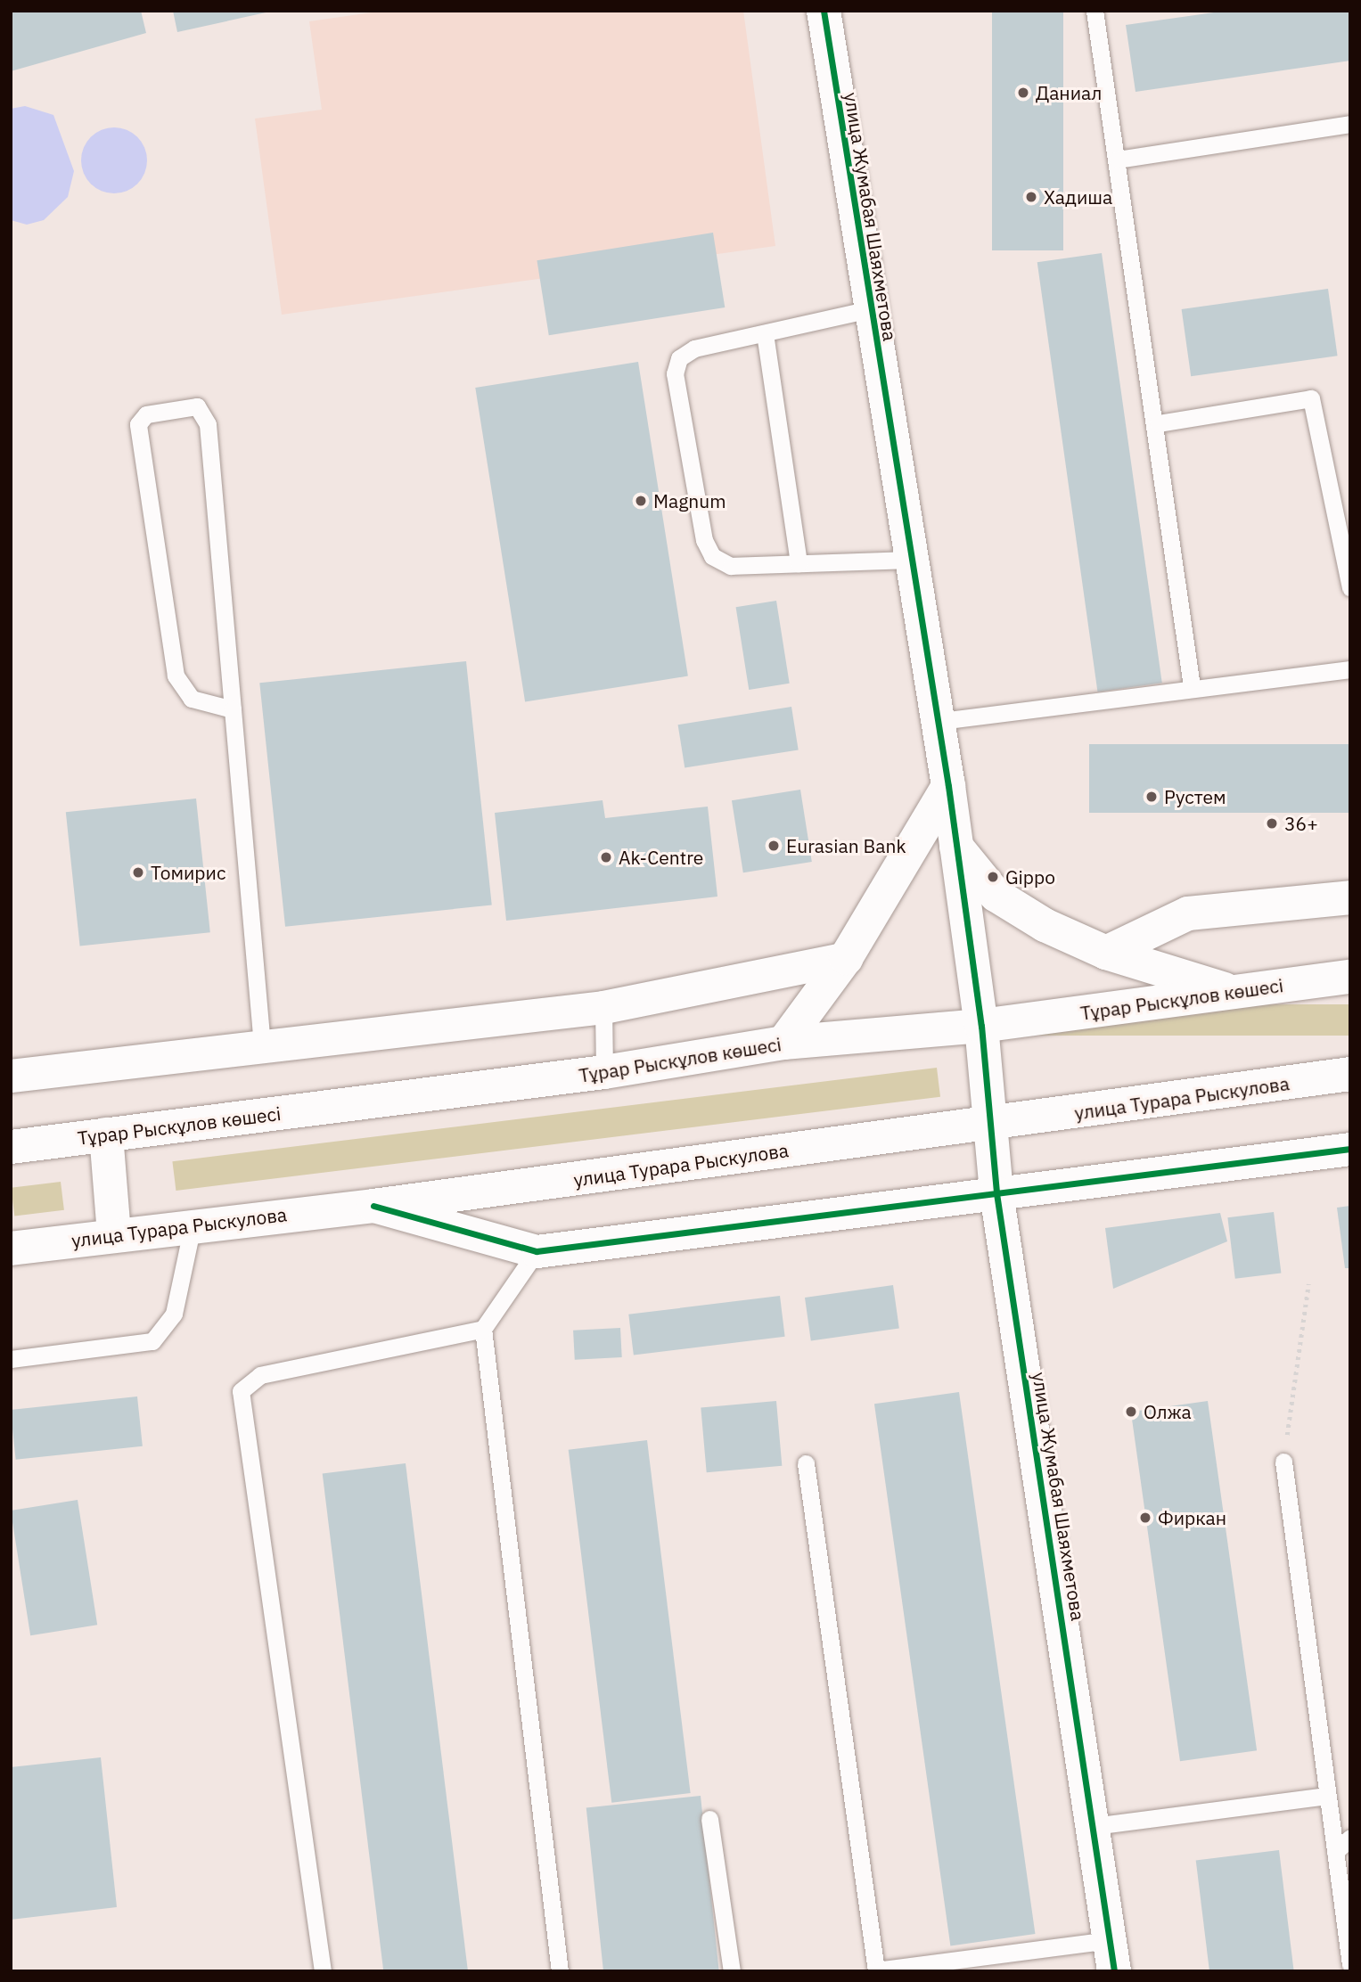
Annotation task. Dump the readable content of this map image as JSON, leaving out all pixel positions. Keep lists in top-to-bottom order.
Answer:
{
  "streets": {
    "main road": ["улица Жумабая Шаяхметова", "Тұрар Рыскұлов көшесі", "улица Турара Рыскулова"]
  },
  "crossings": [
    ["улица Жумабая Шаяхметова", "Тұрар Рыскұлов көшесі"],
    ["улица Жумабая Шаяхметова", "улица Турара Рыскулова"]
  ],
  "places": [
    "Даниал",
    "Хадиша",
    "Magnum",
    "Рустем",
    "36+",
    "Eurasian Bank",
    "Ak-Centre",
    "Томирис",
    "Gippo",
    "Олжа",
    "Фиркан"
  ]
}
